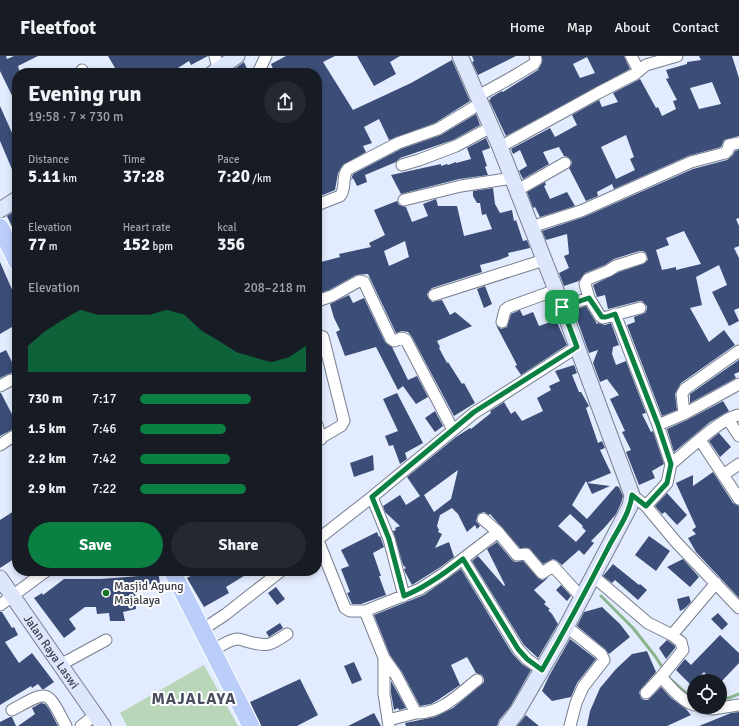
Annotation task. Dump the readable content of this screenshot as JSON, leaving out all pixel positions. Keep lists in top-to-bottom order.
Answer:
{
  "streets": {
    "street": ["Jalan Raya Laswi"]
  },
  "districts": ["MAJALAYA"],
  "places": ["Masjid Agung Majalaya"],
  "page": {
    "header": "Fleetfoot",
    "nav": [
      "Home",
      "Map",
      "About",
      "Contact"
    ],
    "heading": ["Evening run", "19:58 · 7 × 730 m"],
    "stats": [
      ["Distance", "5.11 km"],
      ["Time", "37:28"],
      ["Pace", "7:20 /km"],
      ["Elevation", "77 m"],
      ["Heart rate", "152 bpm"],
      ["kcal", "356"]
    ],
    "chart": ["Elevation", "208–218 m"],
    "list": [
      {
        "name": "730 m",
        "note": "7:17"
      },
      {
        "name": "1.5 km",
        "note": "7:46"
      },
      {
        "name": "2.2 km",
        "note": "7:42"
      },
      {
        "name": "2.9 km",
        "note": "7:22"
      }
    ],
    "buttons": ["Save", "Share"]
  }
}
